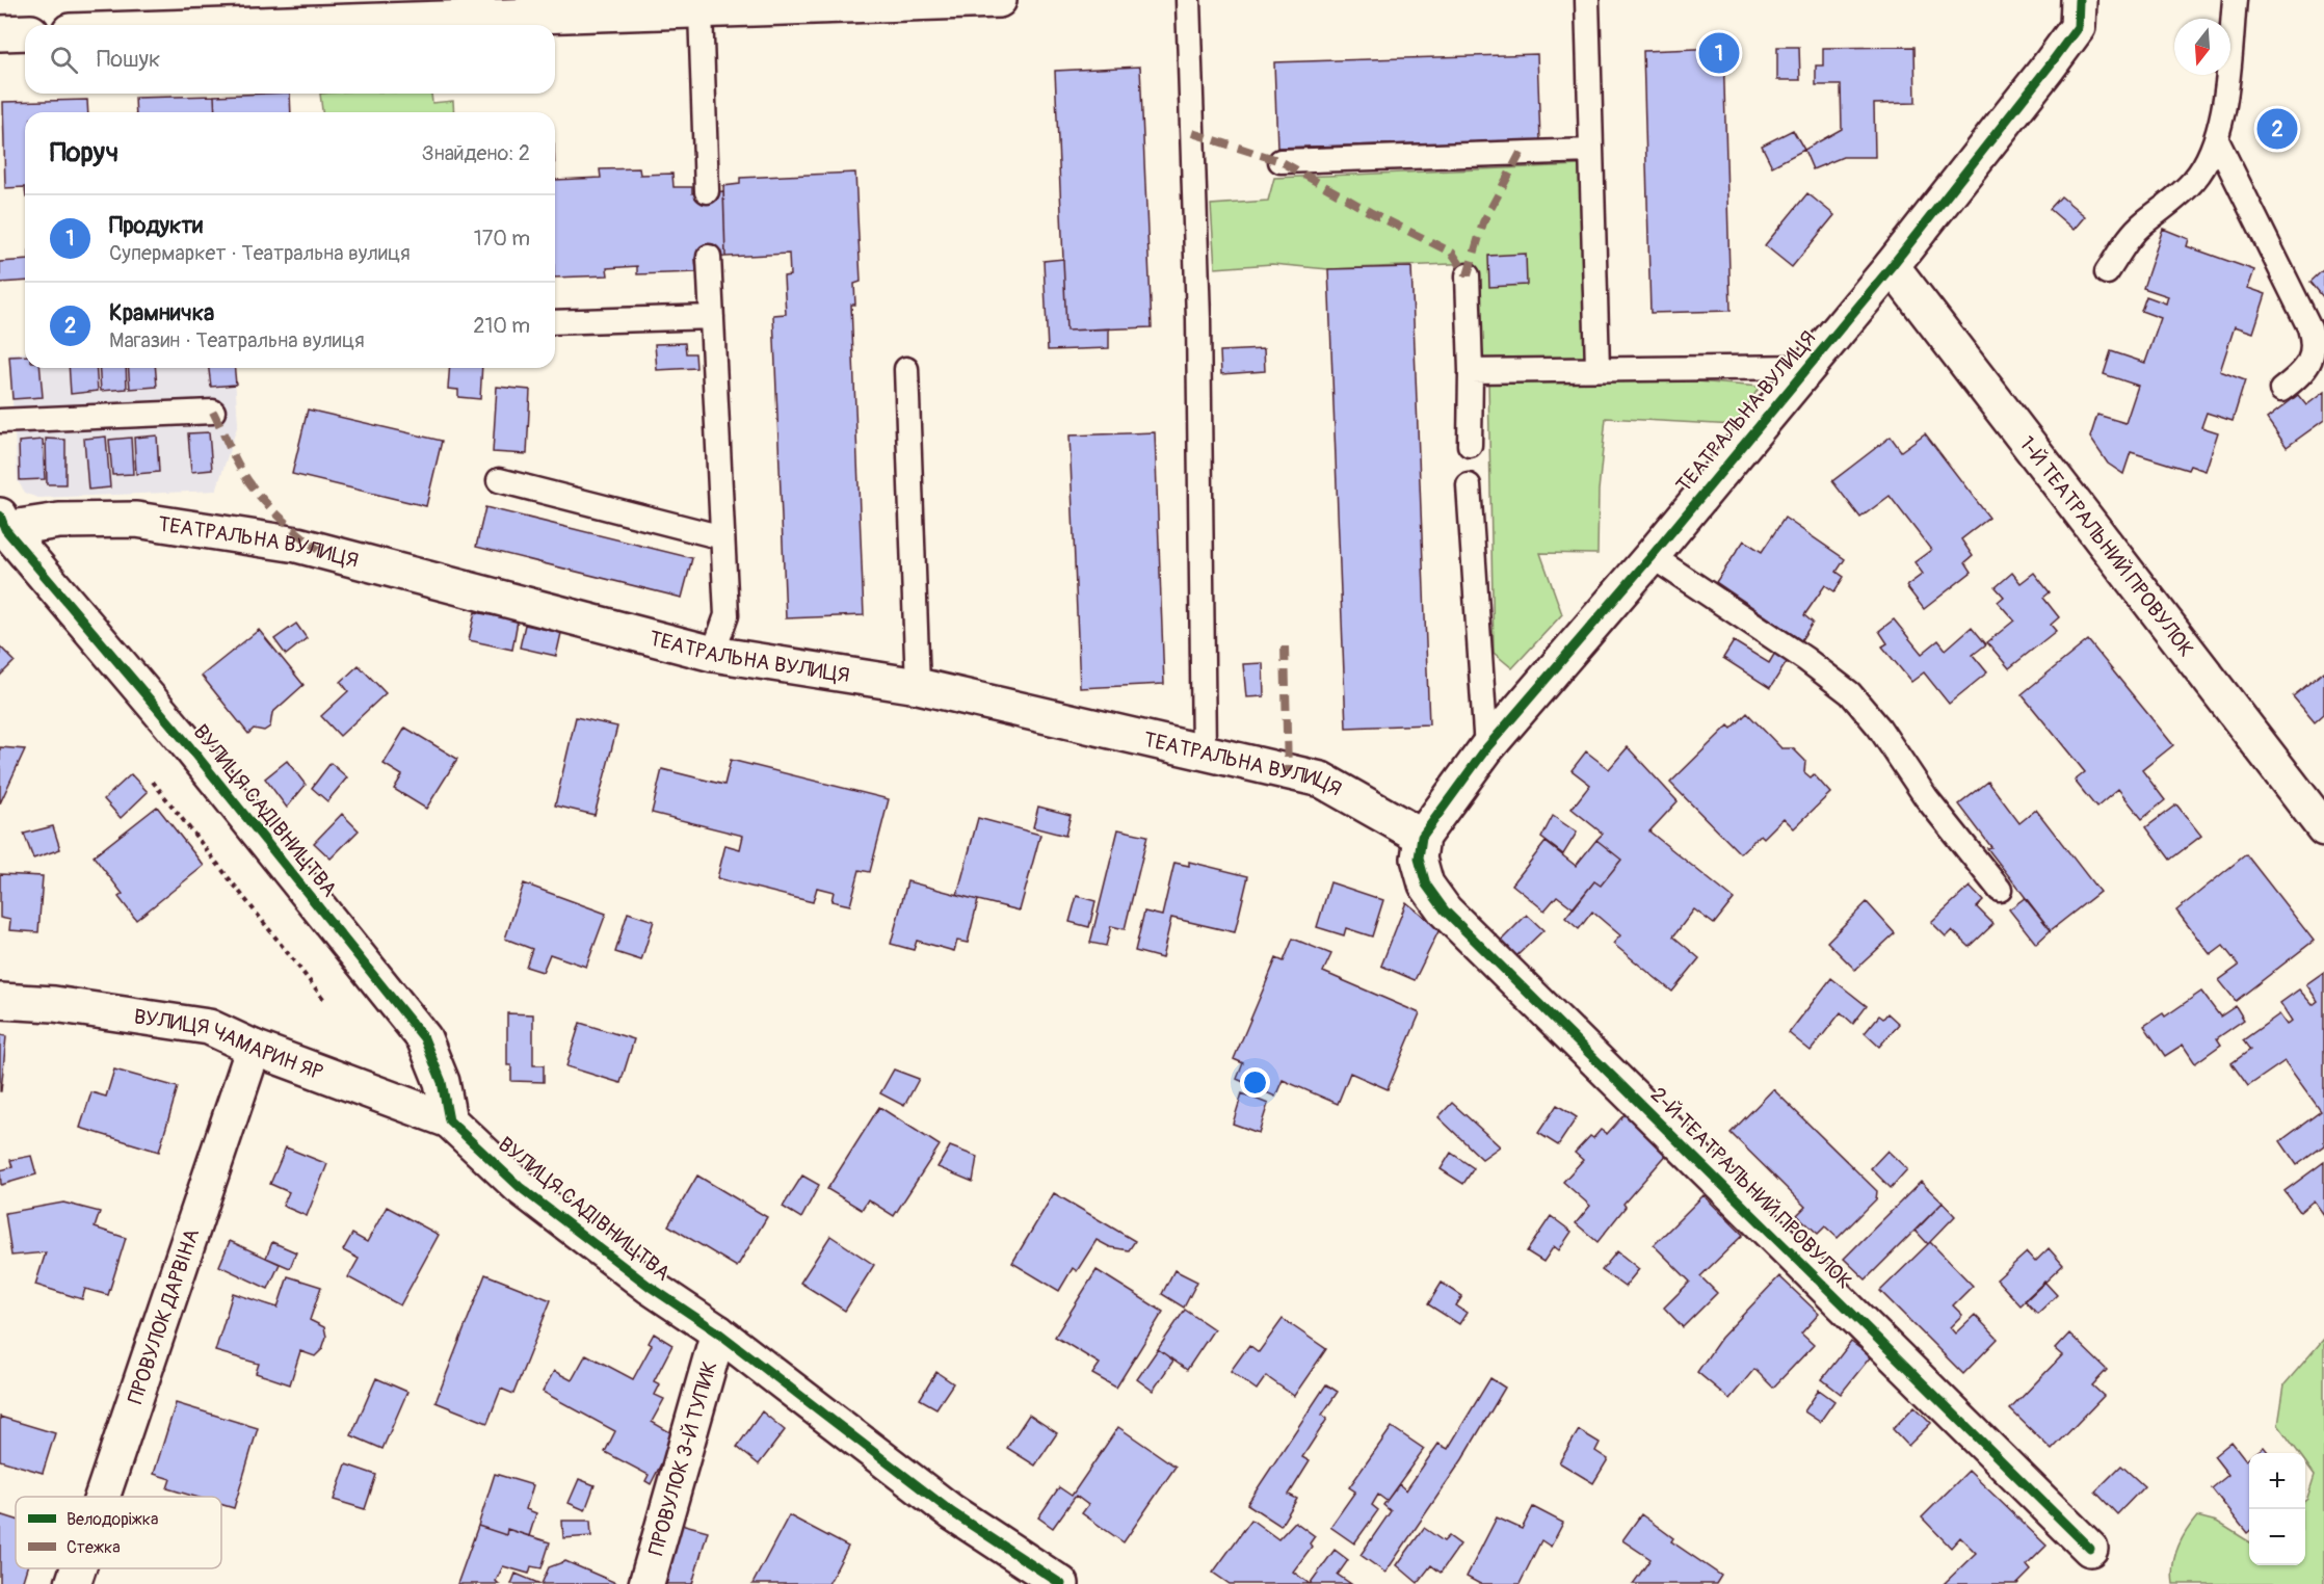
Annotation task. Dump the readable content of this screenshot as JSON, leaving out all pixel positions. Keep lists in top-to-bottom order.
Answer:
{
  "streets": {
    "street": [
      "ТЕАТРАЛЬНА ВУЛИЦЯ",
      "1-Й ТЕАТРАЛЬНИЙ ПРОВУЛОК",
      "ВУЛИЦЯ САДІВНИЦТВА",
      "ВУЛИЦЯ ЧАМАРИН ЯР",
      "2-Й ТЕАТРАЛЬНИЙ ПРОВУЛОК",
      "ПРОВУЛОК ДАРВІНА",
      "ПРОВУЛОК 3-Й ТУПИК"
    ]
  },
  "crossings": [
    ["ТЕАТРАЛЬНА ВУЛИЦЯ", "1-Й ТЕАТРАЛЬНИЙ ПРОВУЛОК"],
    ["ТЕАТРАЛЬНА ВУЛИЦЯ", "ВУЛИЦЯ САДІВНИЦТВА"],
    ["ТЕАТРАЛЬНА ВУЛИЦЯ", "2-Й ТЕАТРАЛЬНИЙ ПРОВУЛОК"],
    ["ВУЛИЦЯ САДІВНИЦТВА", "ВУЛИЦЯ ЧАМАРИН ЯР"],
    ["ВУЛИЦЯ САДІВНИЦТВА", "ПРОВУЛОК 3-Й ТУПИК"],
    ["ВУЛИЦЯ ЧАМАРИН ЯР", "ПРОВУЛОК ДАРВІНА"]
  ],
  "legend": ["Велодоріжка", "Стежка"],
  "north": "bottom",
  "page": {
    "search": "Пошук",
    "pins": ["1", "2"],
    "heading": ["Поруч", "Знайдено: 2"],
    "list": [
      {
        "mark": "1",
        "name": "Продукти",
        "note": "Супермаркет · Театральна вулиця",
        "value": "170 m"
      },
      {
        "mark": "2",
        "name": "Крамничка",
        "note": "Магазин · Театральна вулиця",
        "value": "210 m"
      }
    ],
    "map_buttons": ["+", "−"]
  }
}
